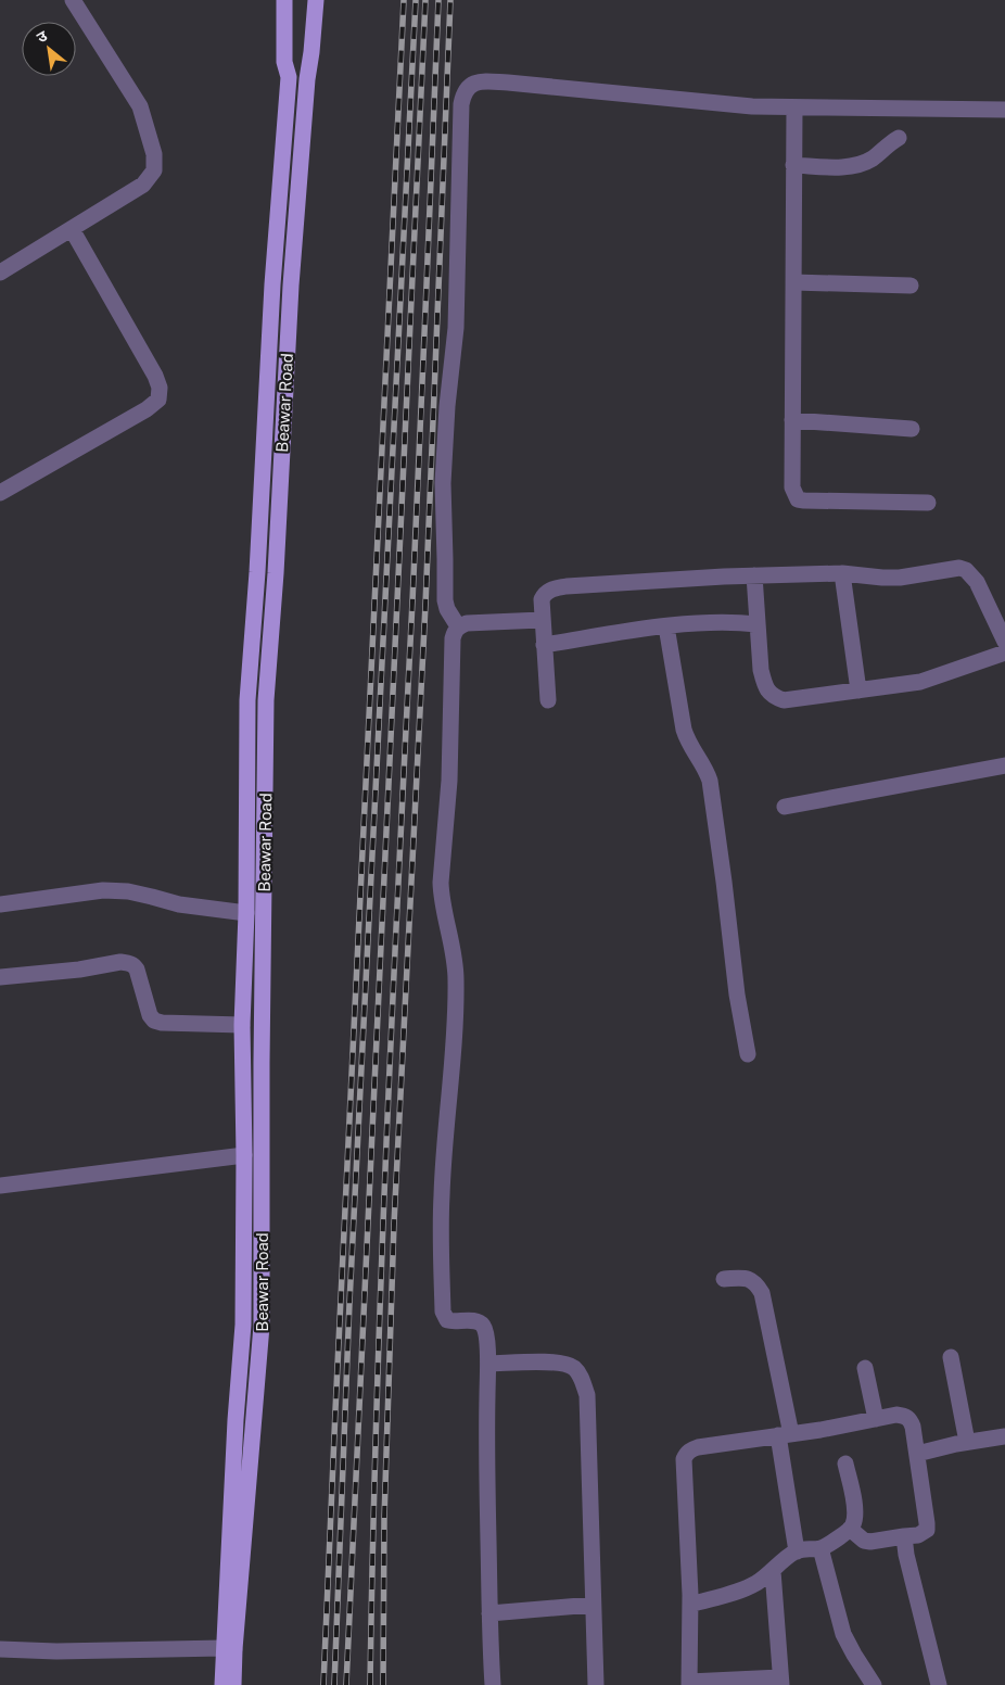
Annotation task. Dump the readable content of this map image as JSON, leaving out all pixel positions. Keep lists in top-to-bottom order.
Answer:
{
  "streets": {
    "main road": ["Beawar Road"]
  },
  "north": "top left"
}
